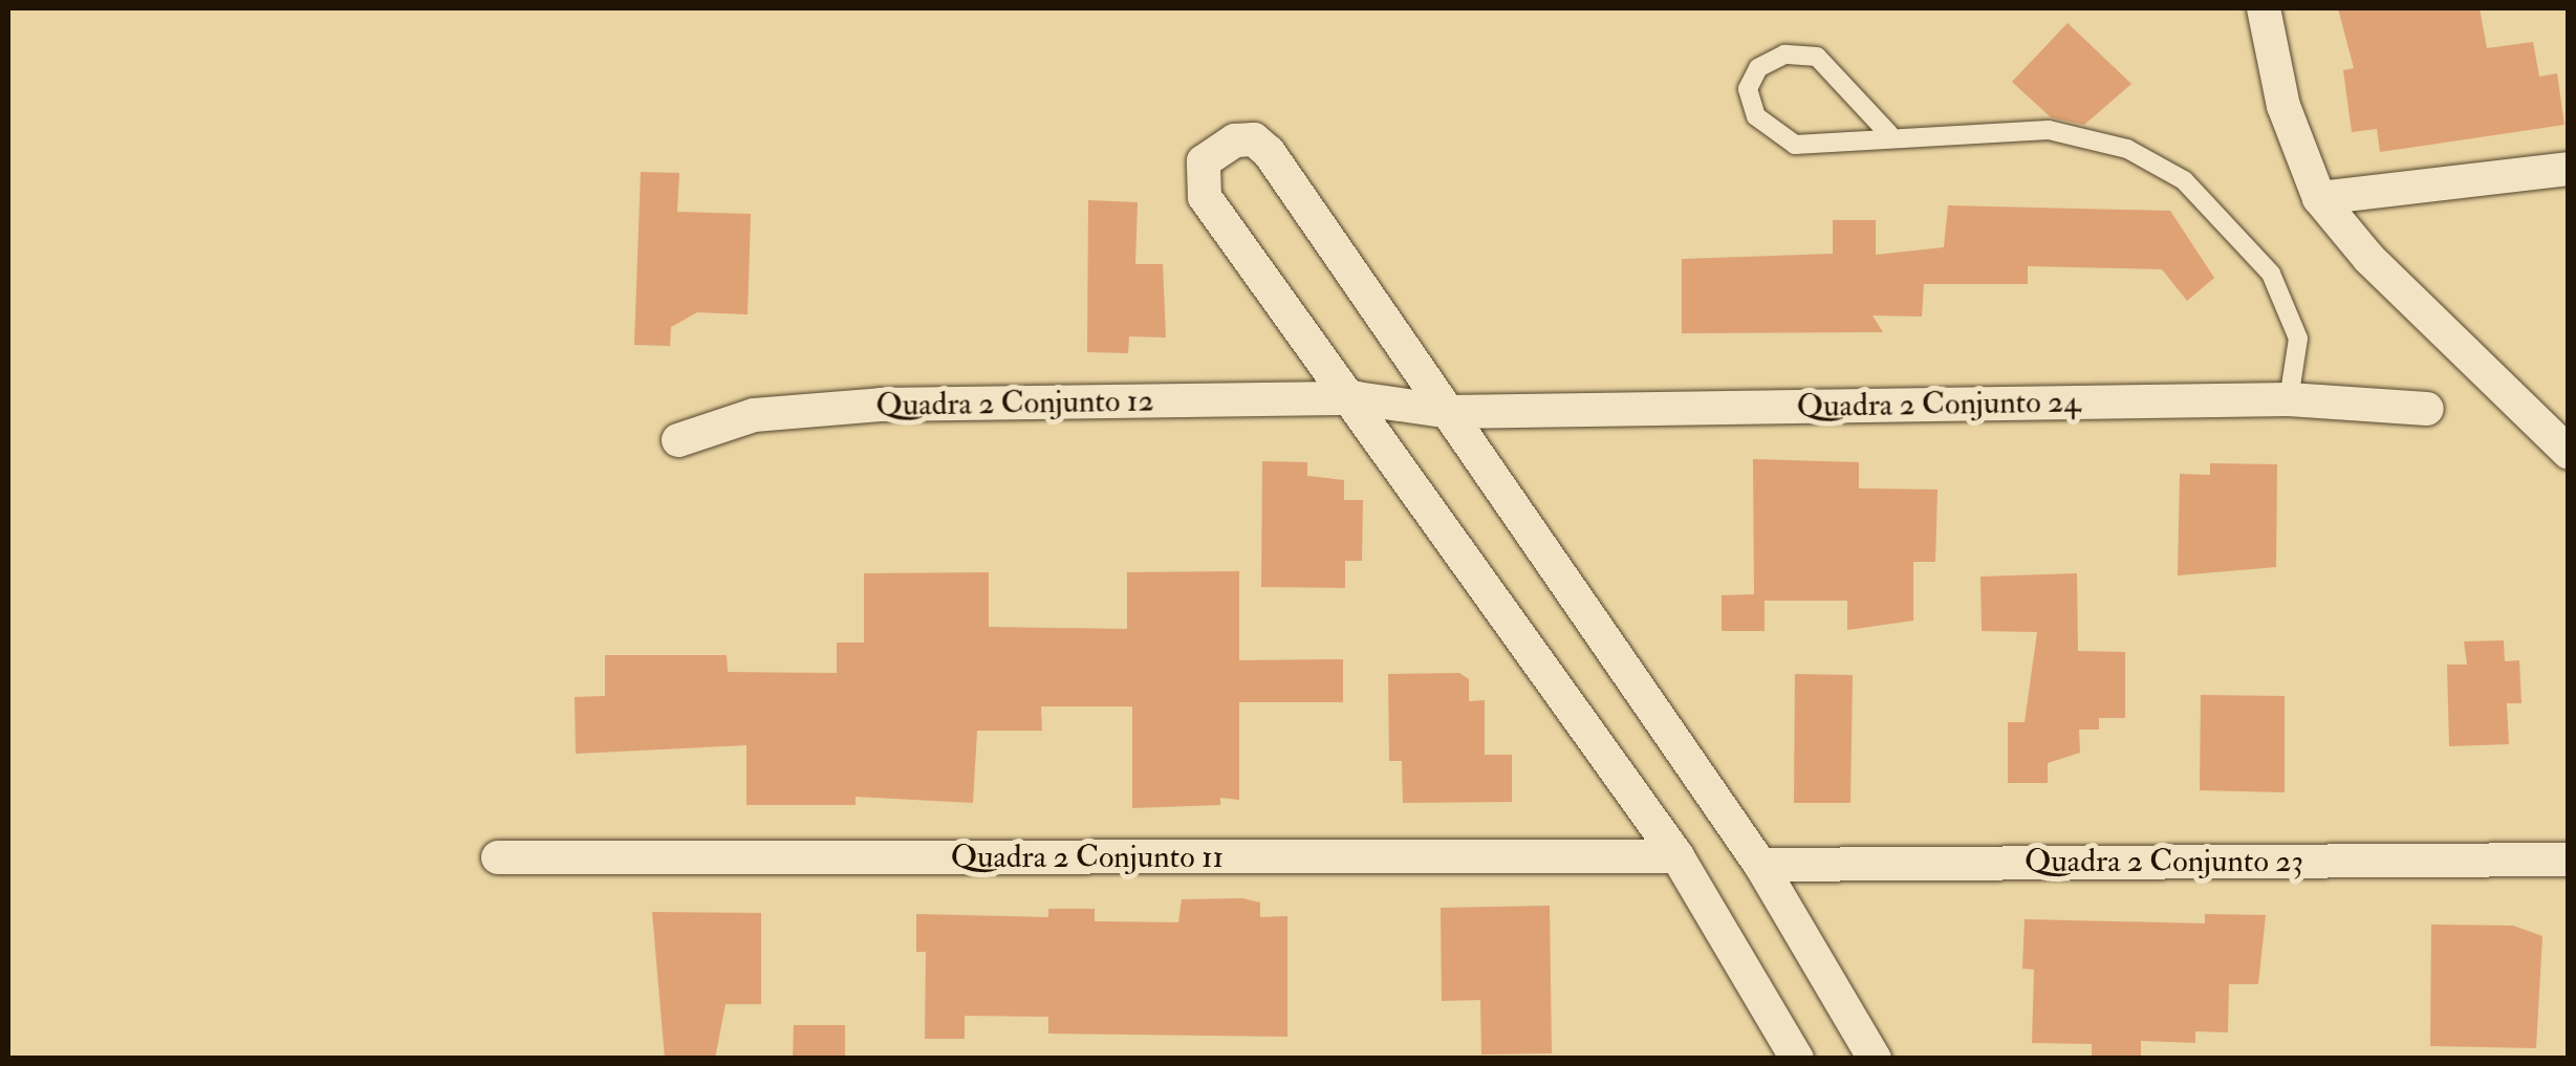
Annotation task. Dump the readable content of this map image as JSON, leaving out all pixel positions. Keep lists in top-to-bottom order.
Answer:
{
  "streets": {
    "street": [
      "Quadra 2 Conjunto 12",
      "Quadra 2 Conjunto 24",
      "Quadra 2 Conjunto 11",
      "Quadra 2 Conjunto 23"
    ]
  },
  "crossings": [
    ["Quadra 2 Conjunto 12", "Quadra 2 Conjunto 24"]
  ]
}
